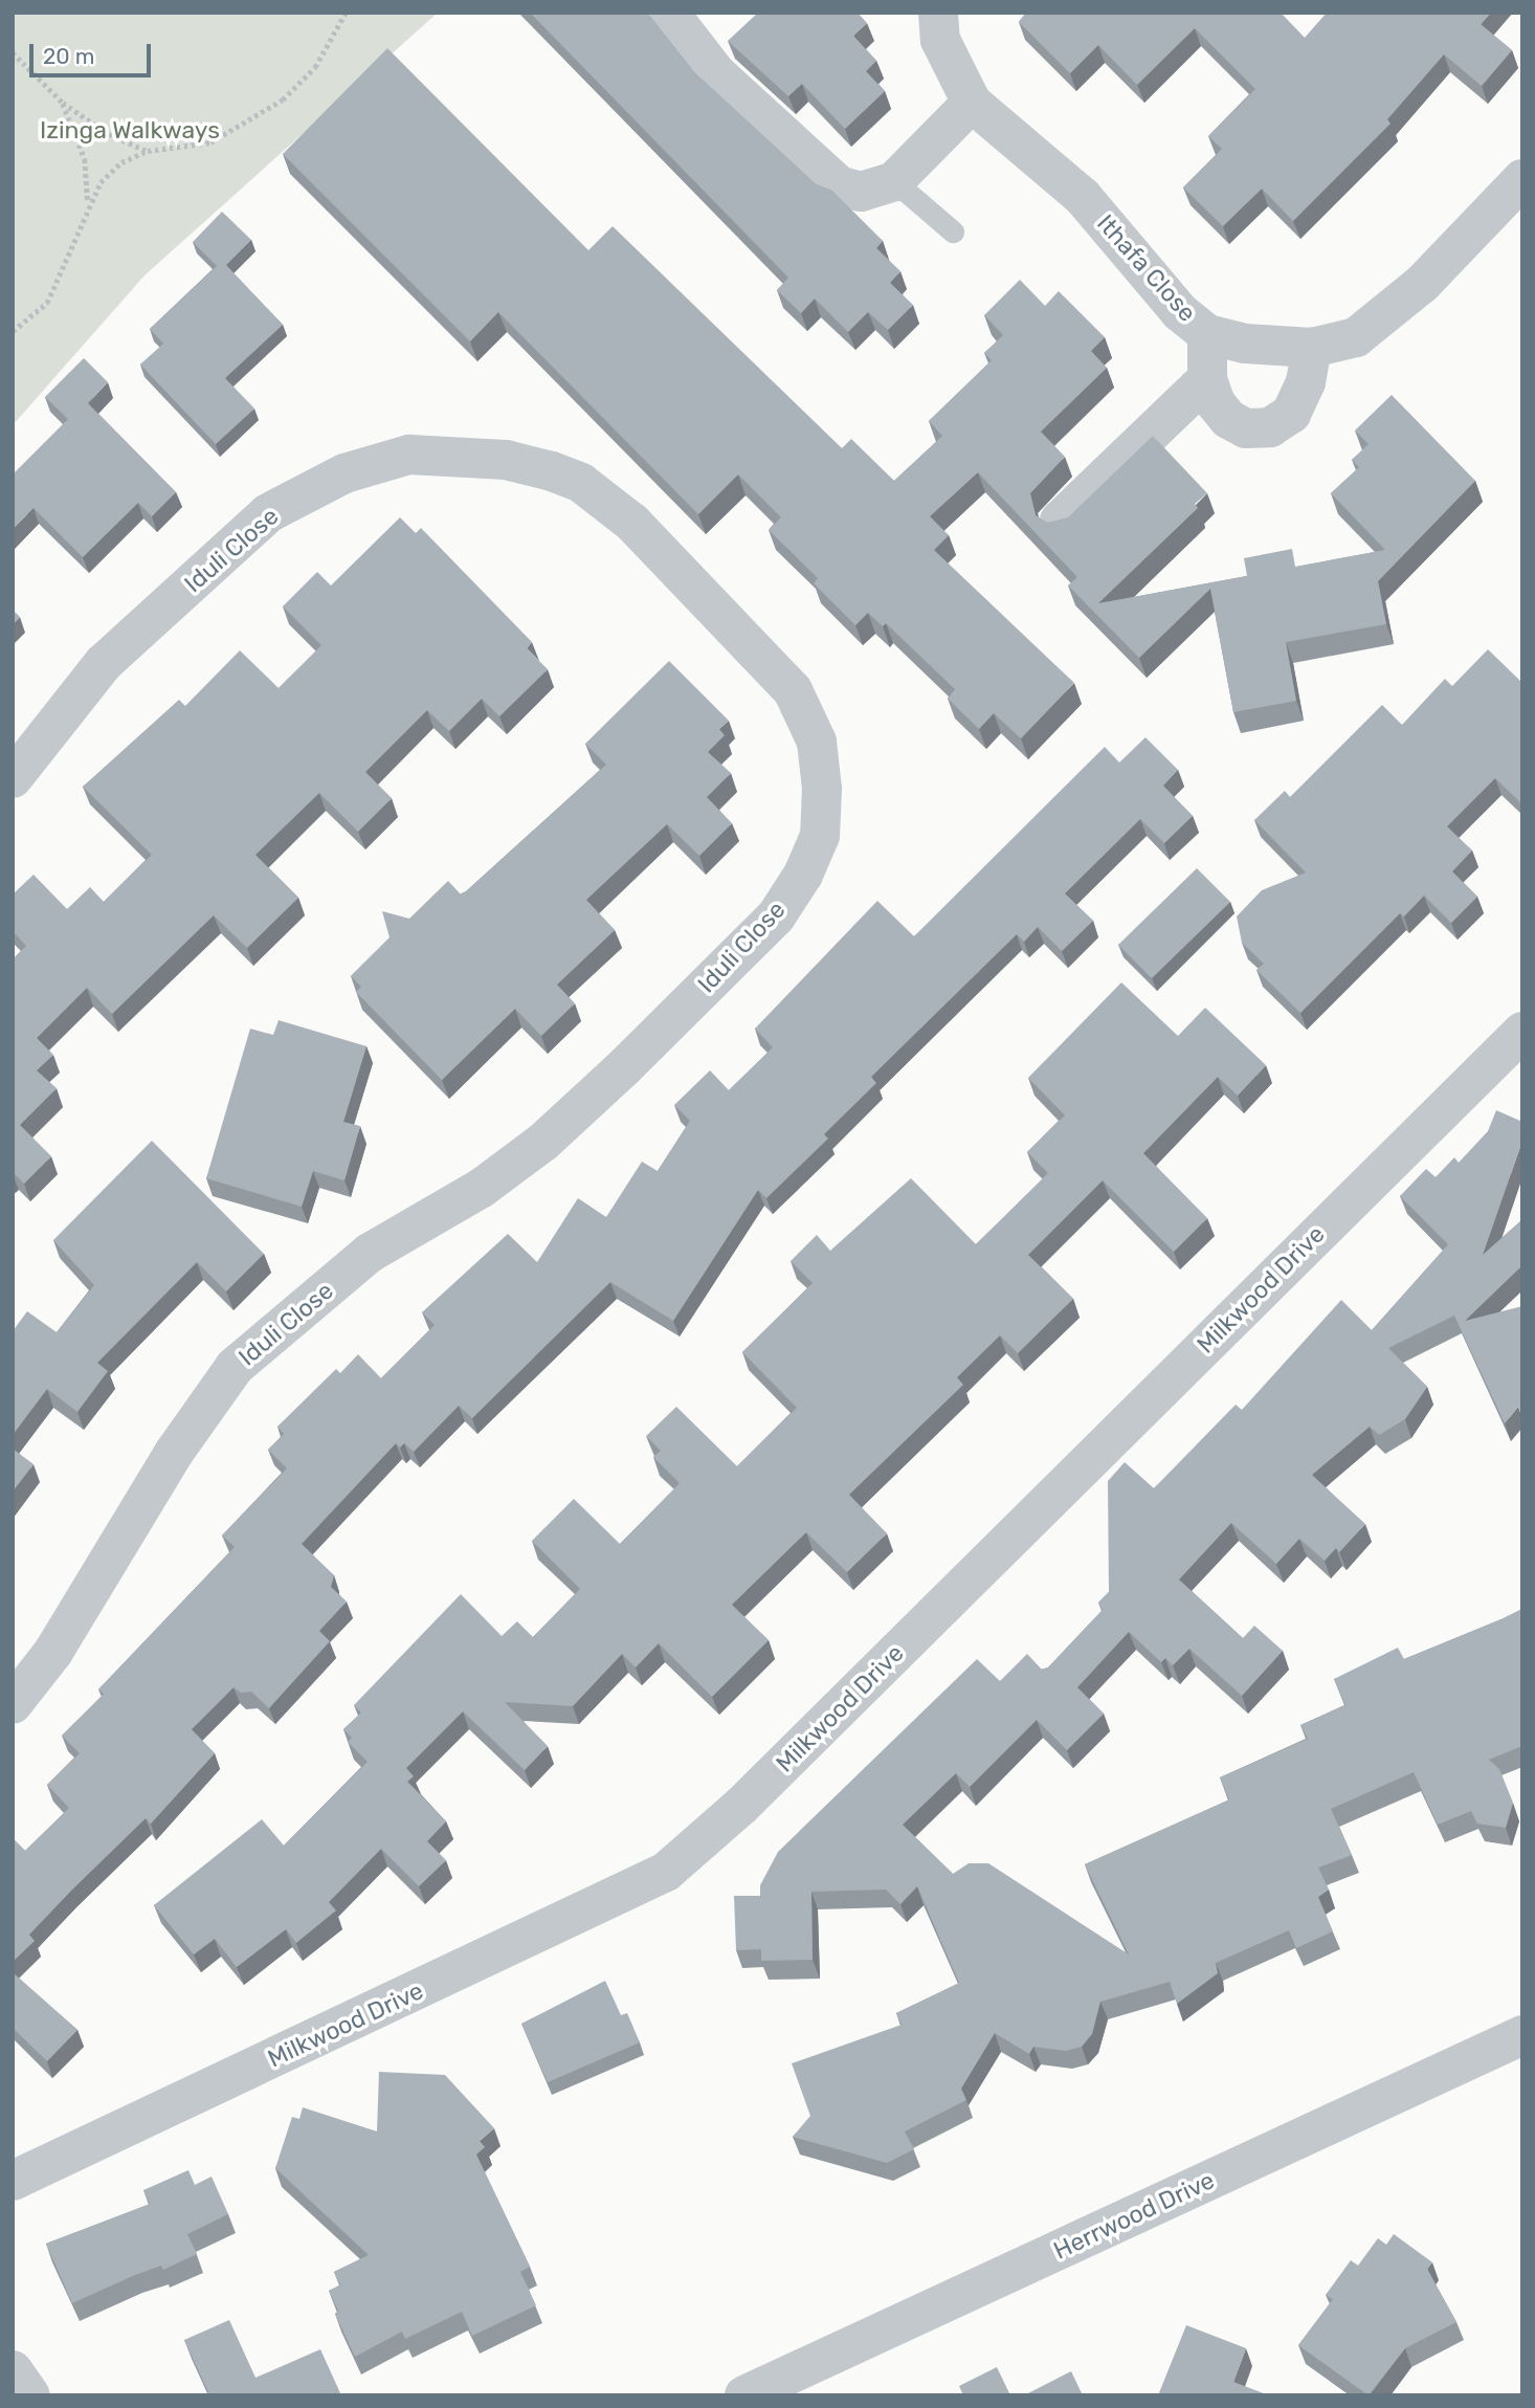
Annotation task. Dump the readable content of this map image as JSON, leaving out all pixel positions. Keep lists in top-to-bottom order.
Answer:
{
  "streets": {
    "street": [
      "Ithafa Close",
      "Iduli Close",
      "Milkwood Drive",
      "Herrwood Drive"
    ]
  },
  "parks": ["Izinga Walkways"],
  "scale_bar": "20 m"
}
